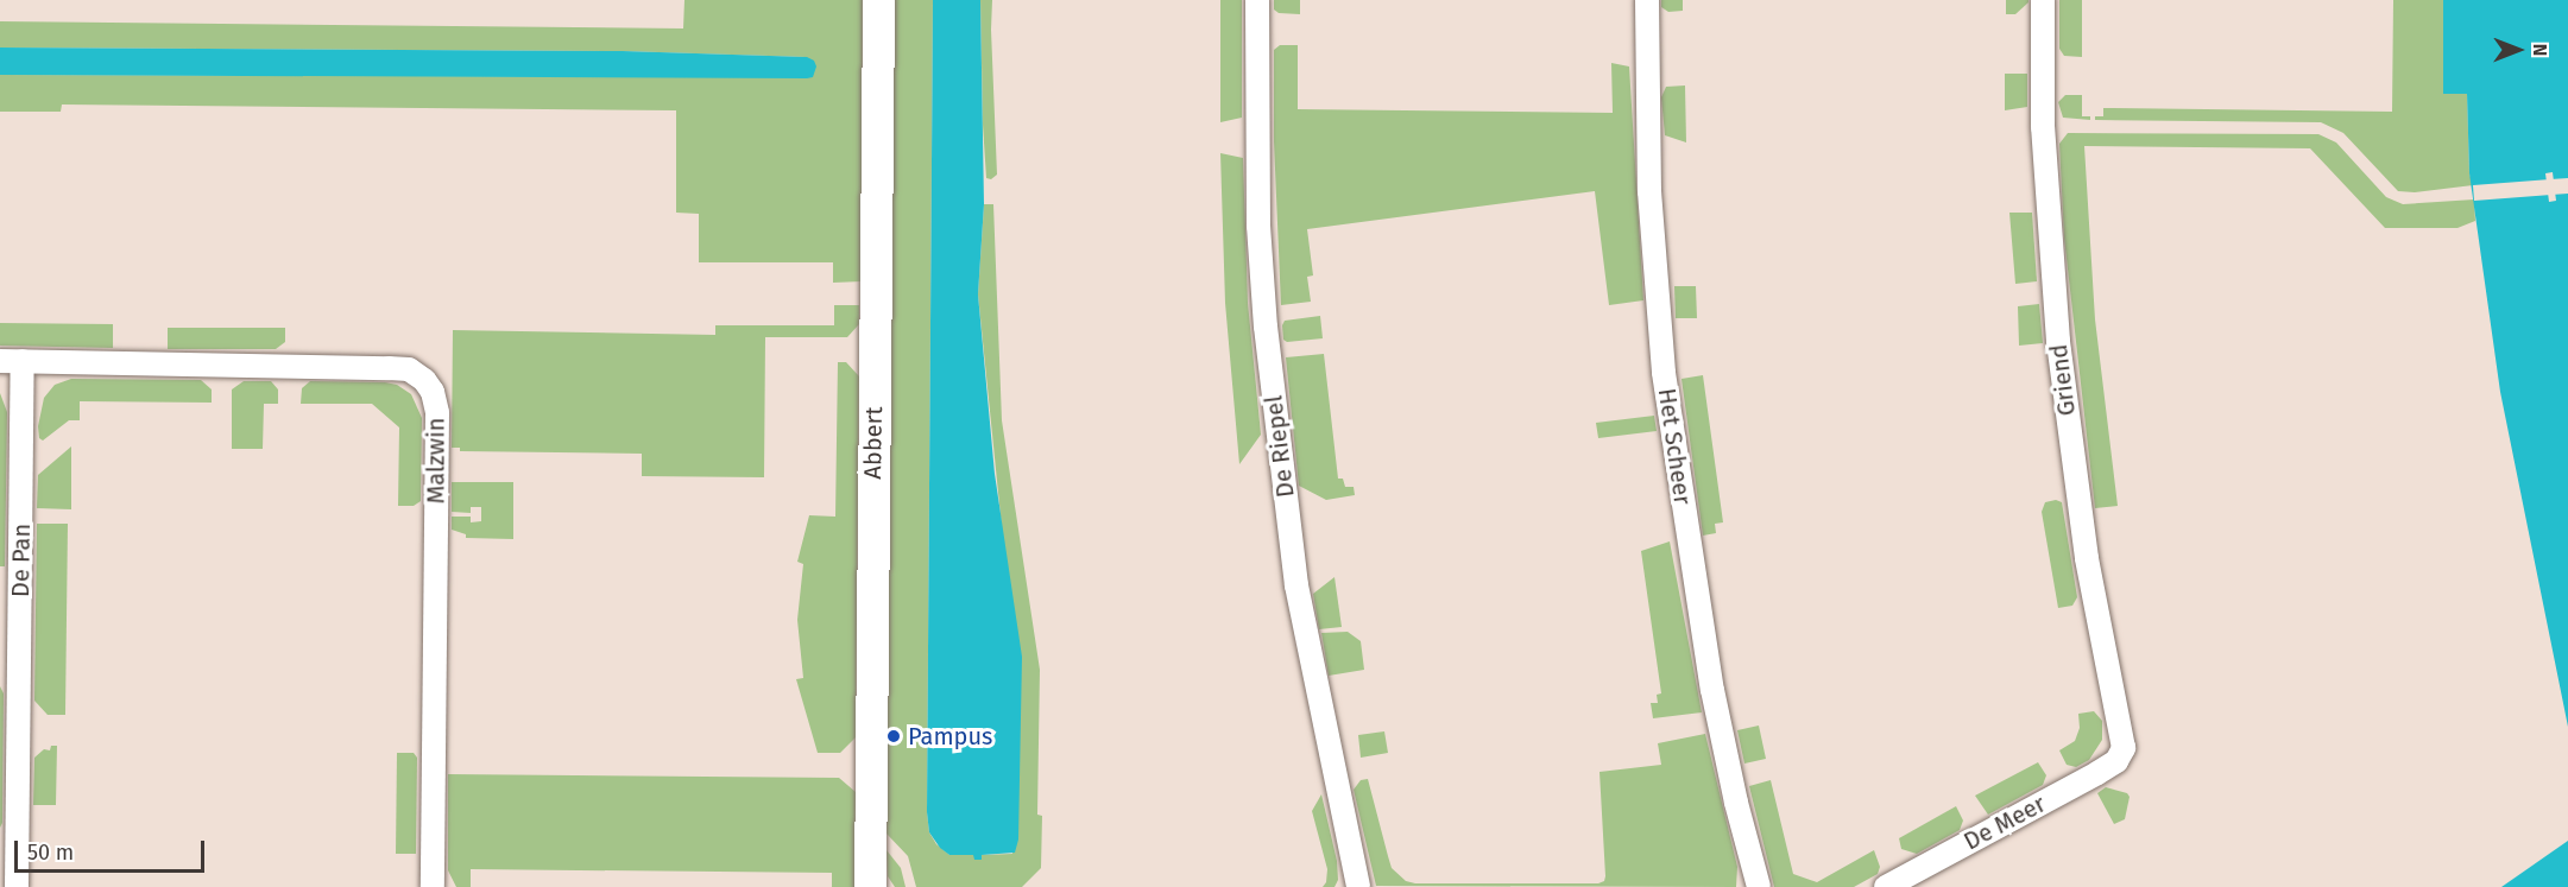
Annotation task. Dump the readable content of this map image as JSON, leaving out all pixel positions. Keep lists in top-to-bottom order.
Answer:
{
  "streets": {
    "street": [
      "Griend",
      "Abbert",
      "De Riepel",
      "Het Scheer",
      "Malzwin",
      "De Pan",
      "De Meer"
    ]
  },
  "crossings": [
    ["Griend", "De Meer"],
    ["Malzwin", "De Pan"]
  ],
  "places": ["Pampus"],
  "scale_bar": "50 m",
  "north": "right"
}
